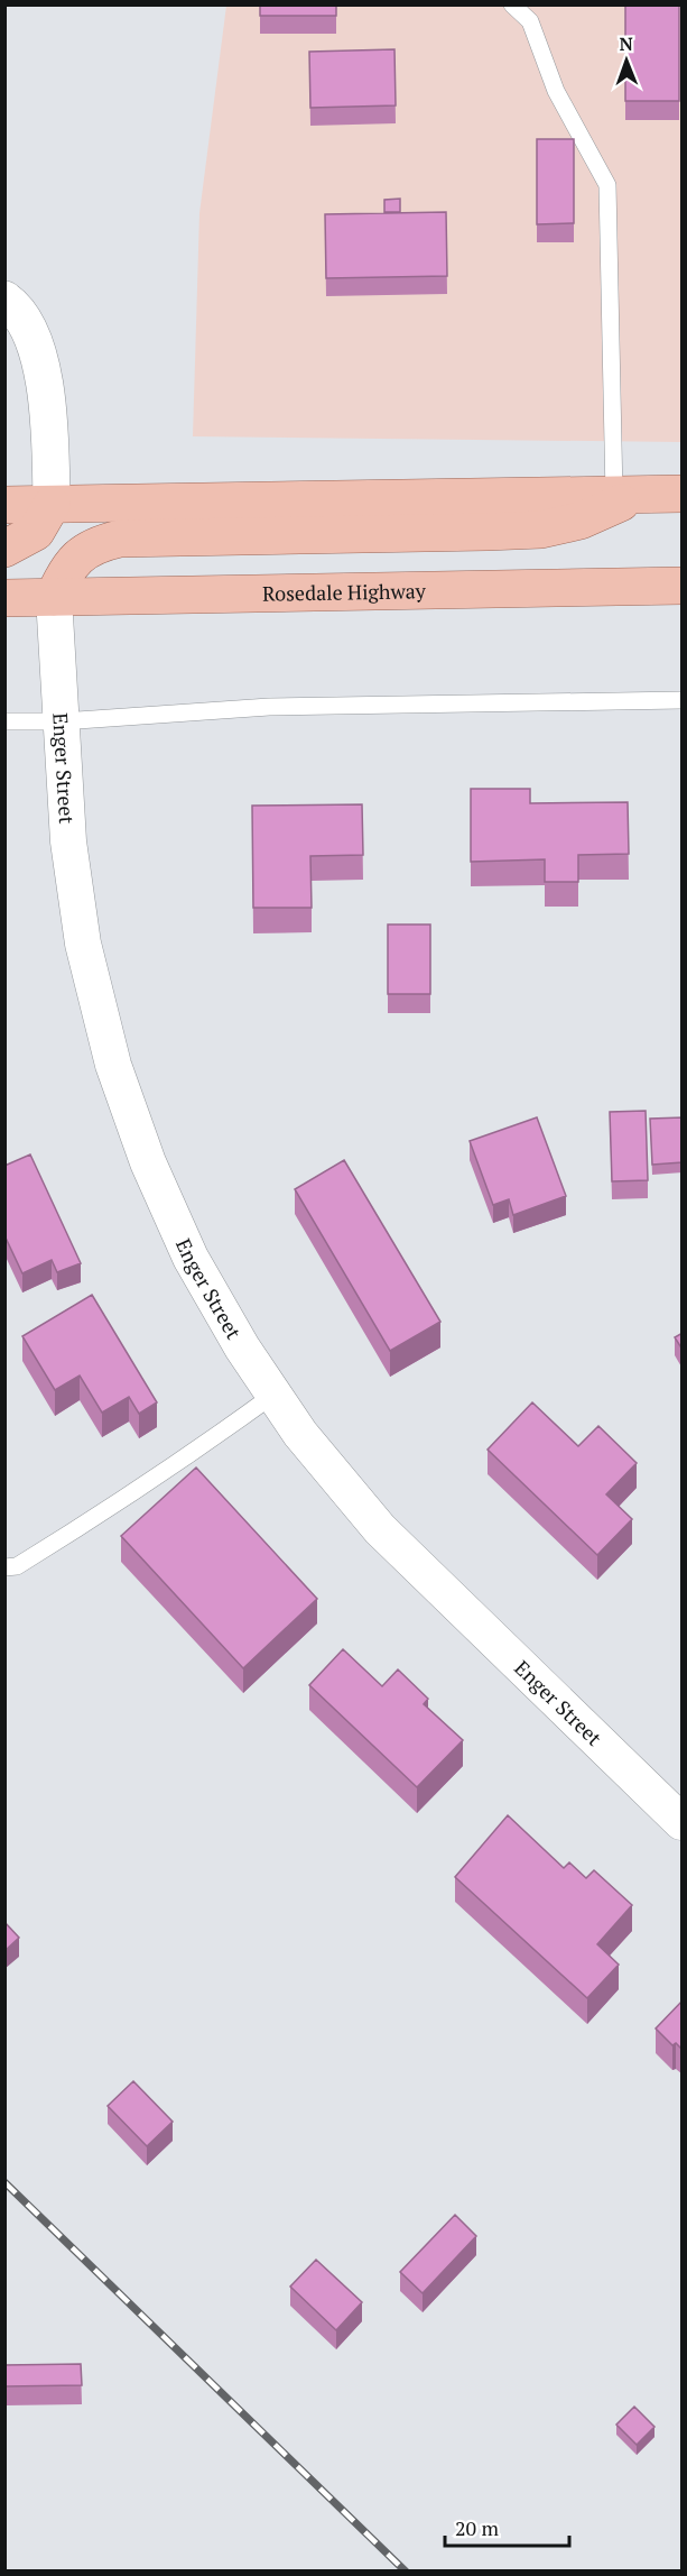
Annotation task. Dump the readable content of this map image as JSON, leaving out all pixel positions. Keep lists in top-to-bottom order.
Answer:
{
  "streets": {
    "main road": ["Rosedale Highway"],
    "street": ["Enger Street"]
  },
  "crossings": [
    ["Rosedale Highway", "Enger Street"]
  ],
  "scale_bar": "20 m",
  "north": "top"
}
